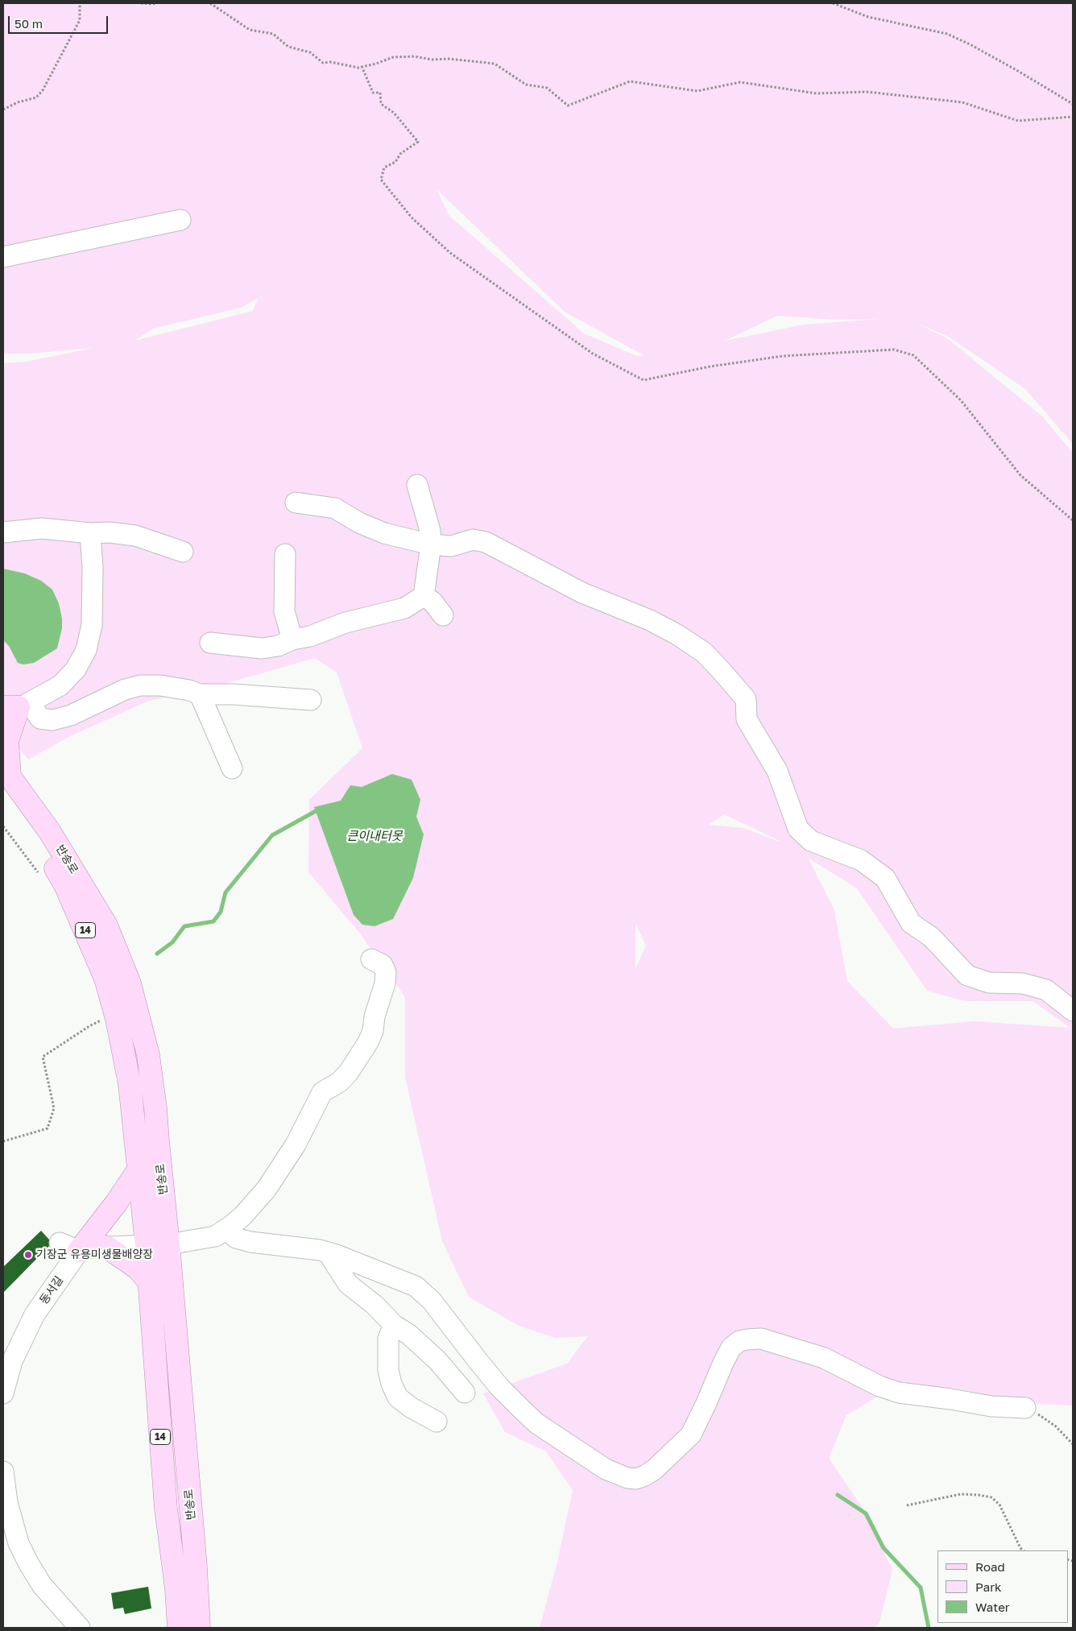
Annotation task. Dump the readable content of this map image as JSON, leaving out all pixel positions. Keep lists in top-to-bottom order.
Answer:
{
  "streets": {
    "main road": ["반송로", "14"],
    "street": ["동서길"]
  },
  "water": ["큰이내터못"],
  "places": ["기장군 유용미생물배양장"],
  "legend": ["Road", "Park", "Water"],
  "scale_bar": "50 m"
}
